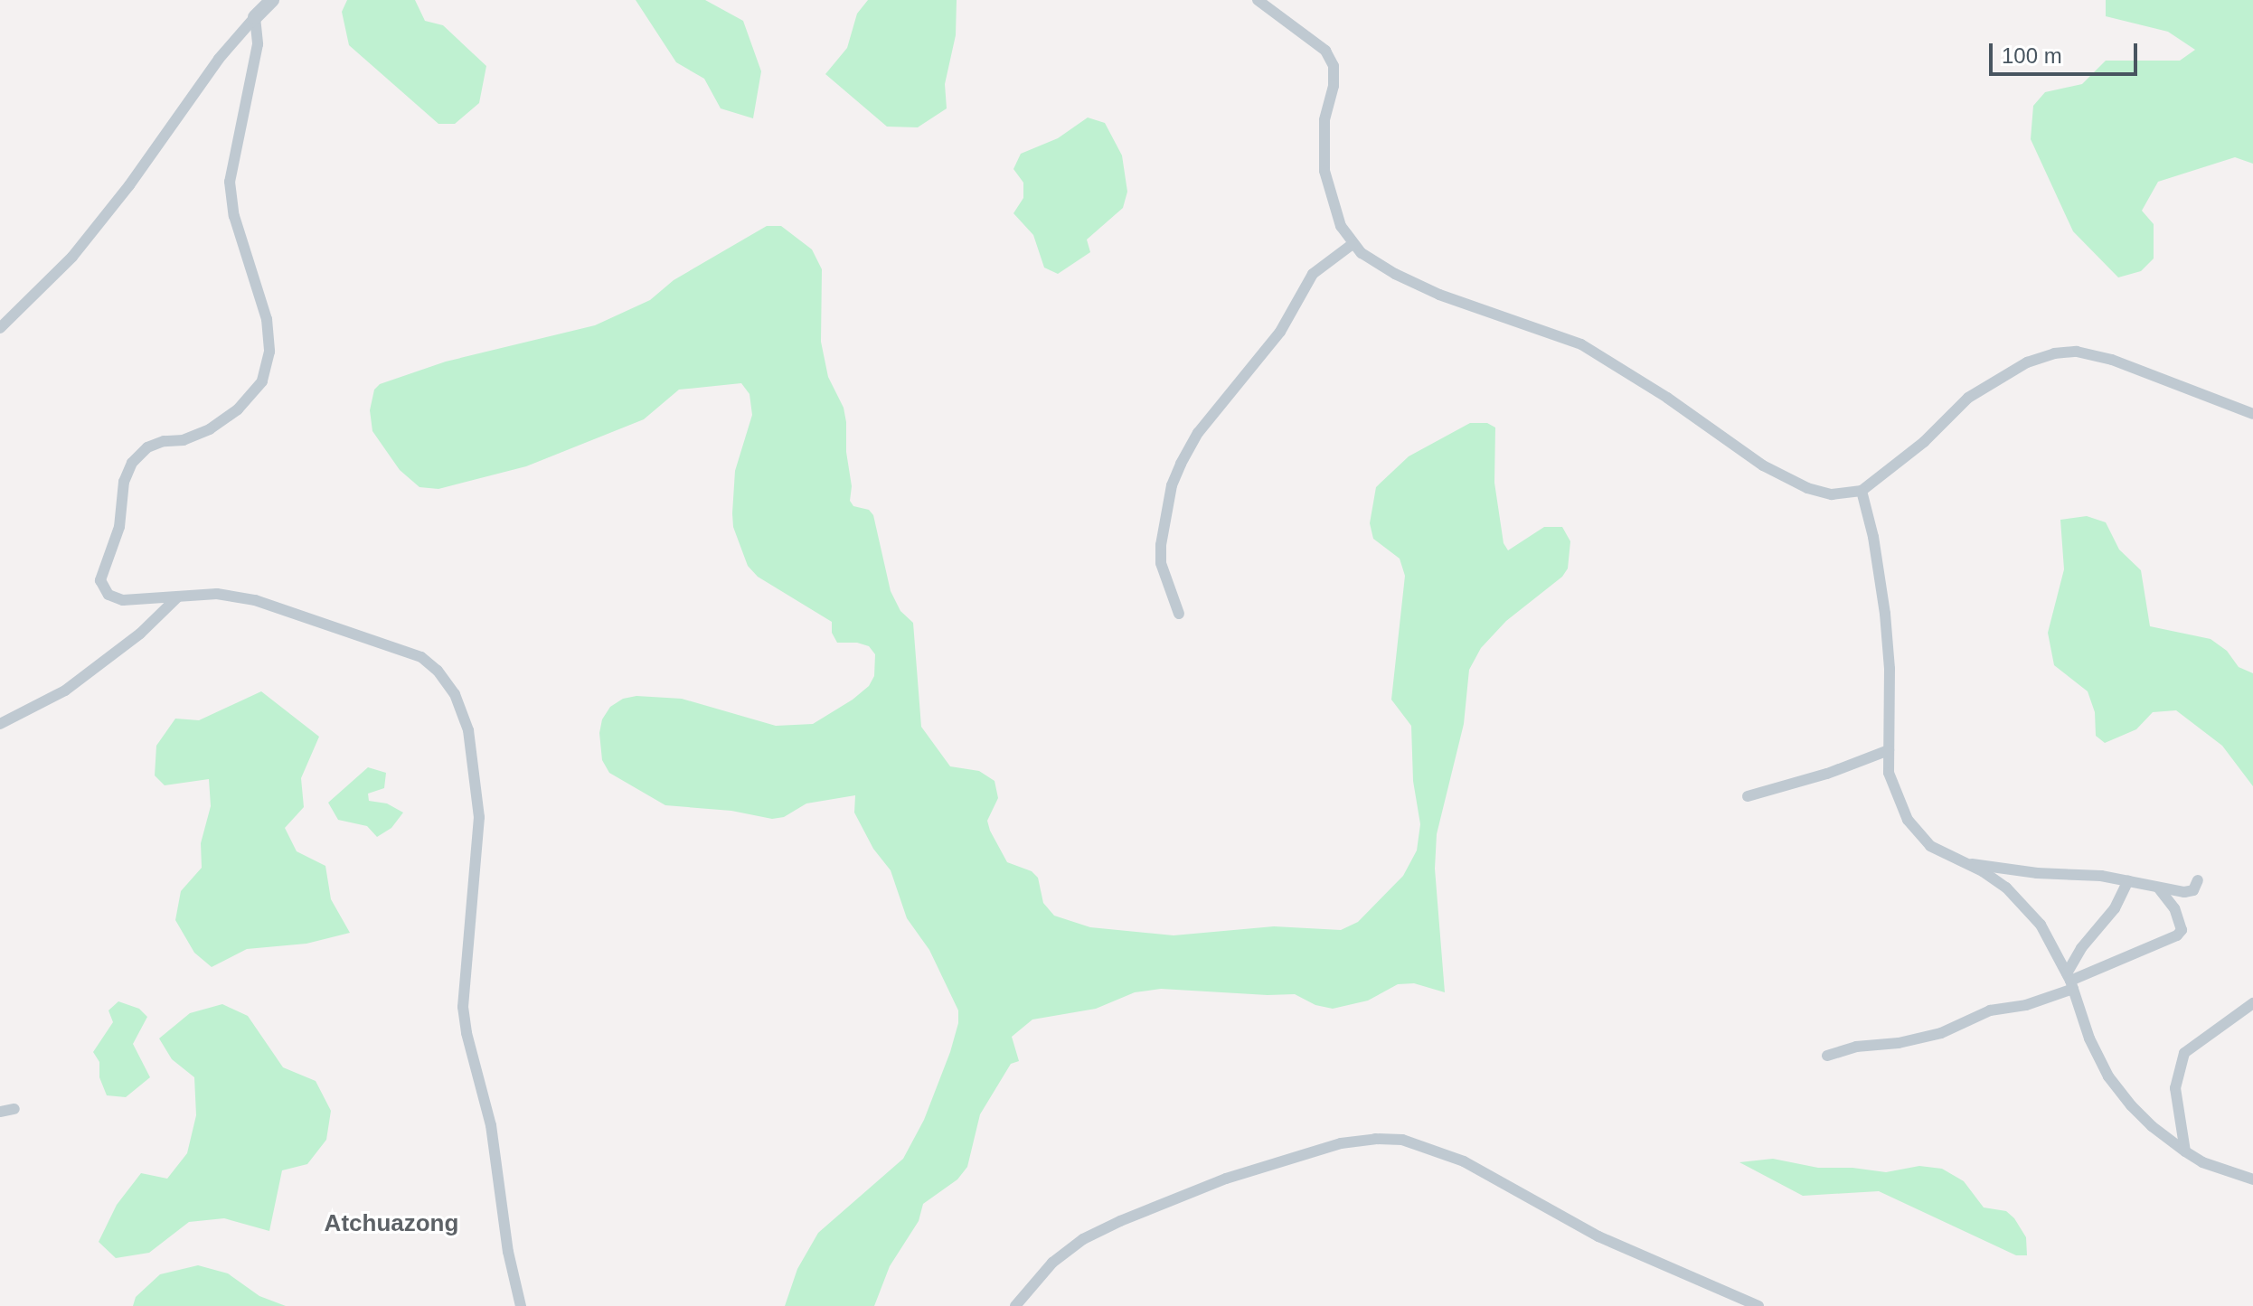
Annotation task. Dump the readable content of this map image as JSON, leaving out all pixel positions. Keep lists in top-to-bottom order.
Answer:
{
  "districts": ["Atchuazong"],
  "scale_bar": "100 m"
}
